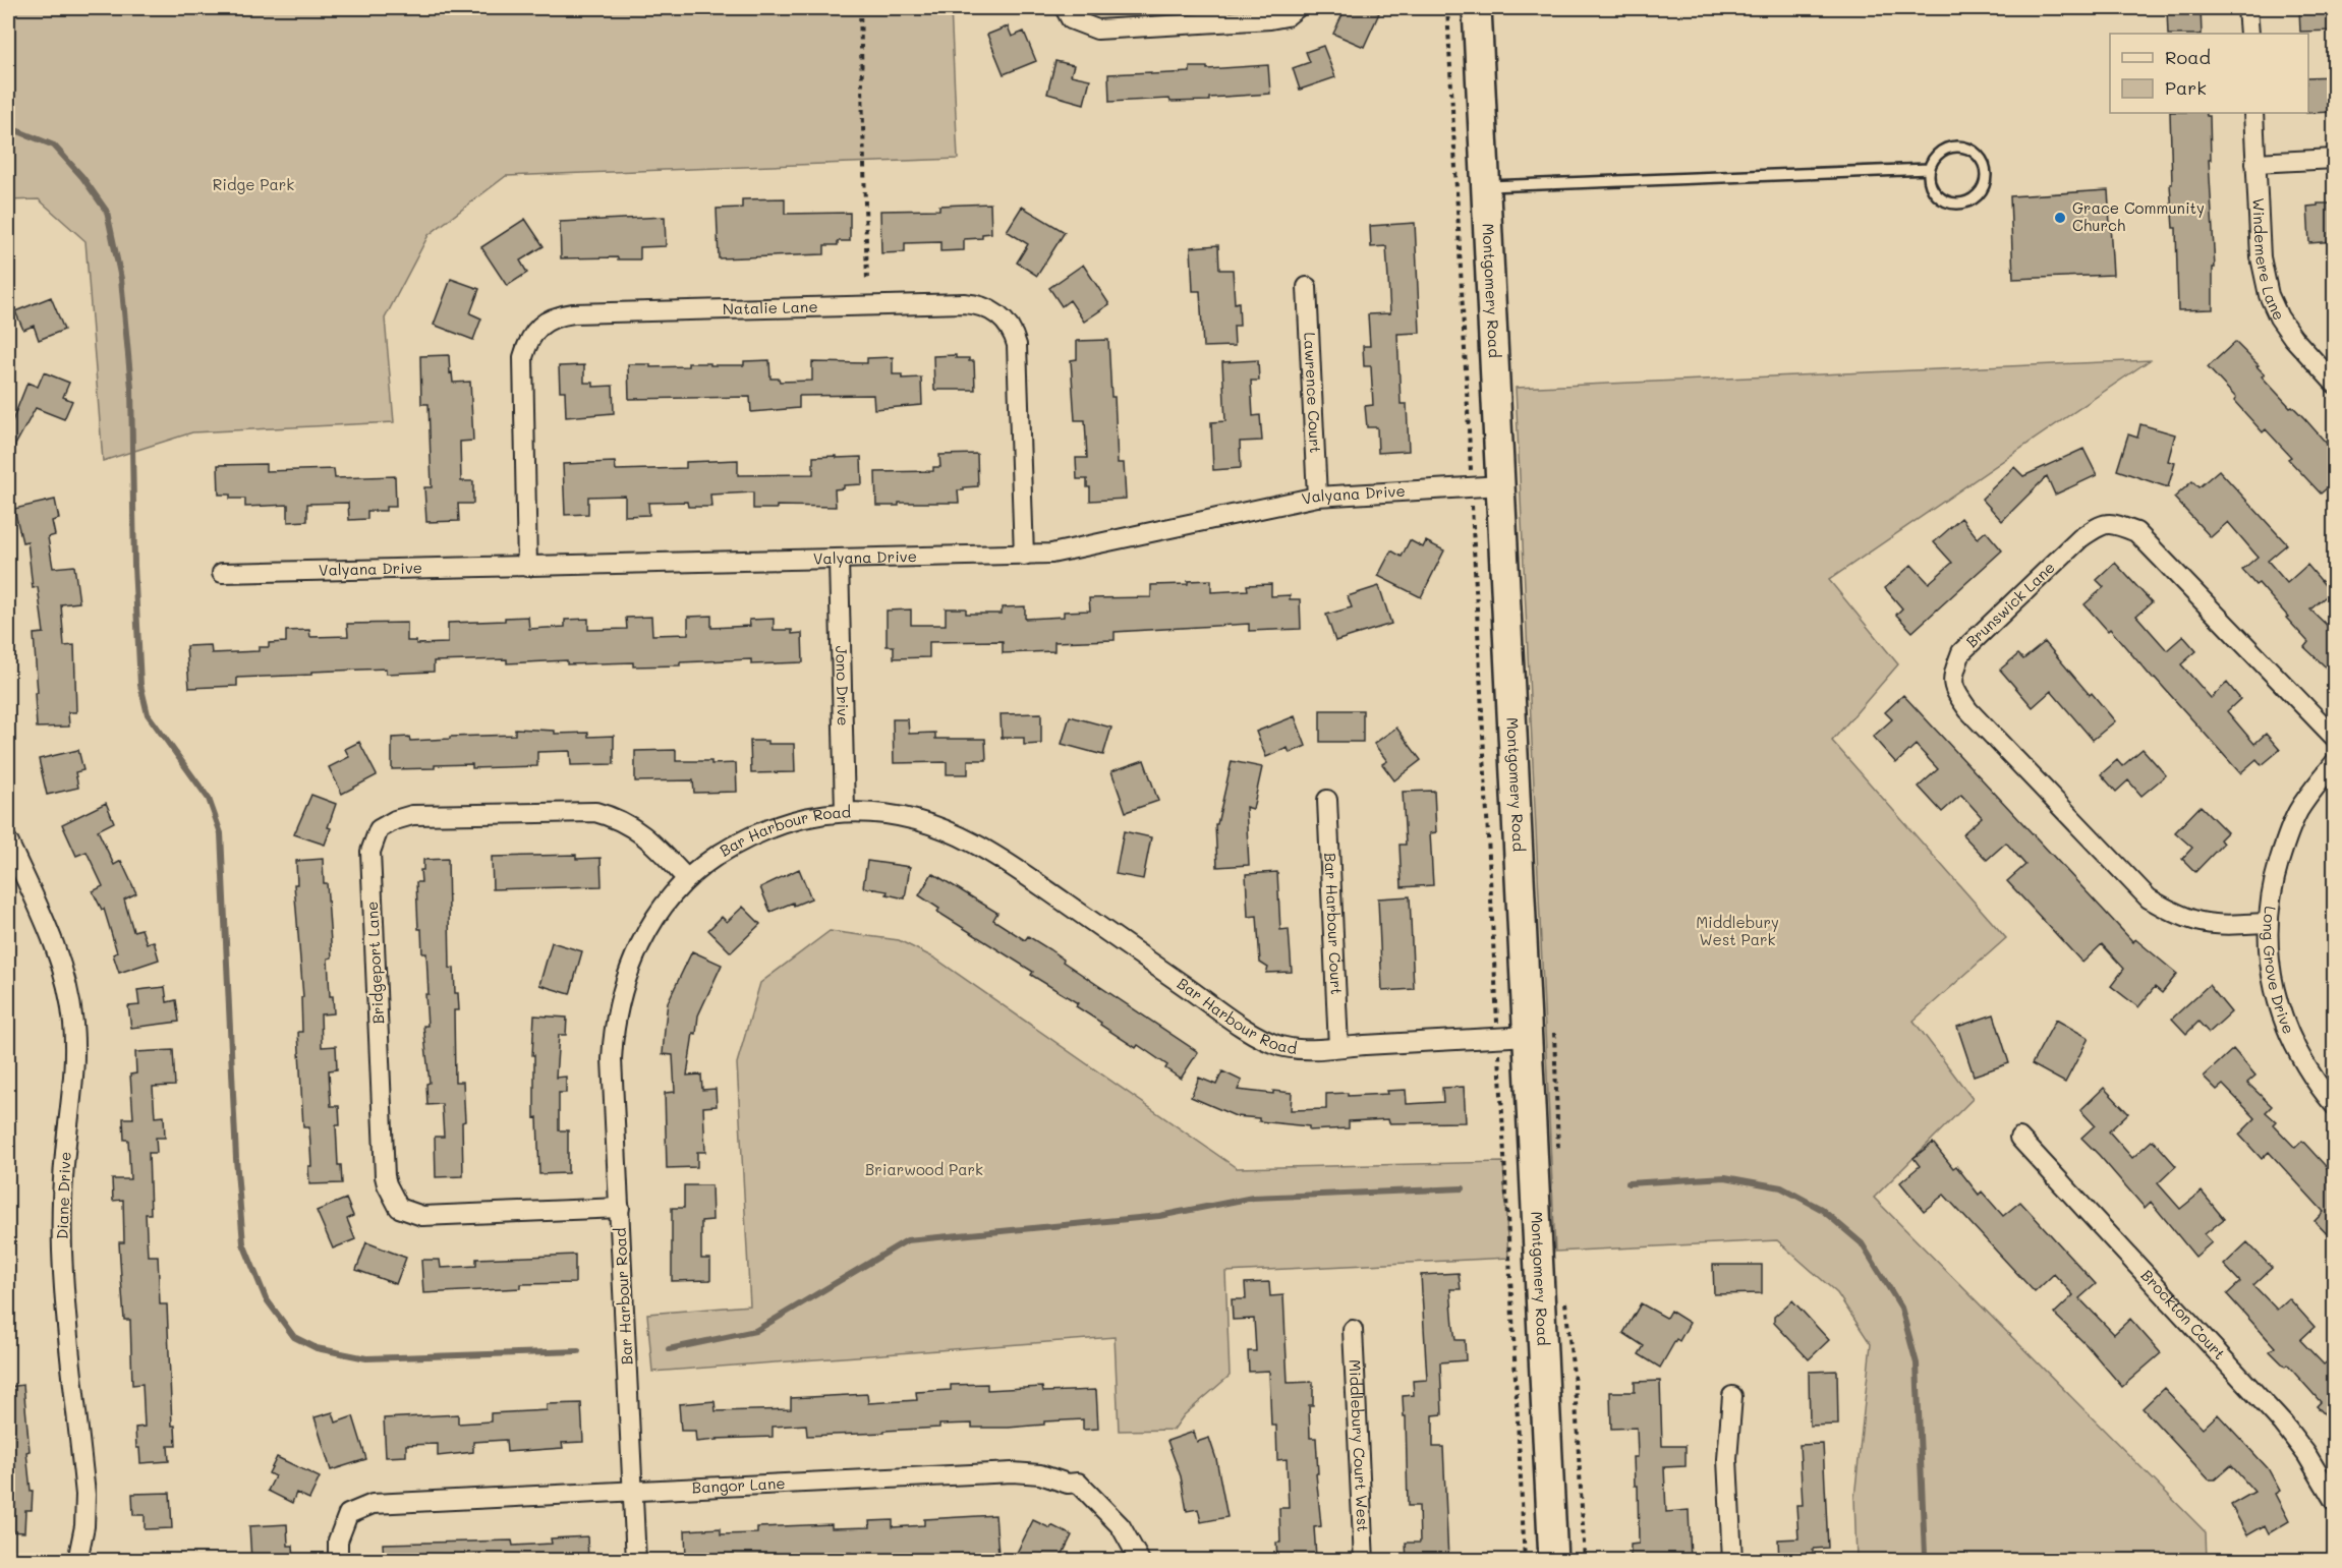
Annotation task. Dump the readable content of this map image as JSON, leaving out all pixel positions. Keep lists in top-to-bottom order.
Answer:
{
  "streets": {
    "street": [
      "Windemere Lane",
      "Montgomery Road",
      "Natalie Lane",
      "Lawrence Court",
      "Valyana Drive",
      "Brunswick Lane",
      "Jono Drive",
      "Bar Harbour Road",
      "Bar Harbour Court",
      "Bridgeport Lane",
      "Long Grove Drive",
      "Diane Drive",
      "Brockton Court",
      "Middlebury Court West",
      "Bangor Lane"
    ]
  },
  "crossings": [
    ["Montgomery Road", "Valyana Drive"],
    ["Montgomery Road", "Bar Harbour Road"],
    ["Natalie Lane", "Valyana Drive"],
    ["Lawrence Court", "Valyana Drive"],
    ["Valyana Drive", "Jono Drive"],
    ["Brunswick Lane", "Long Grove Drive"],
    ["Jono Drive", "Bar Harbour Road"],
    ["Bar Harbour Road", "Bar Harbour Court"],
    ["Bar Harbour Road", "Bridgeport Lane"],
    ["Bar Harbour Road", "Bangor Lane"]
  ],
  "parks": ["Ridge Park", "Middlebury West Park", "Briarwood Park"],
  "places": ["Grace Community Church"],
  "legend": ["Road", "Park"]
}
